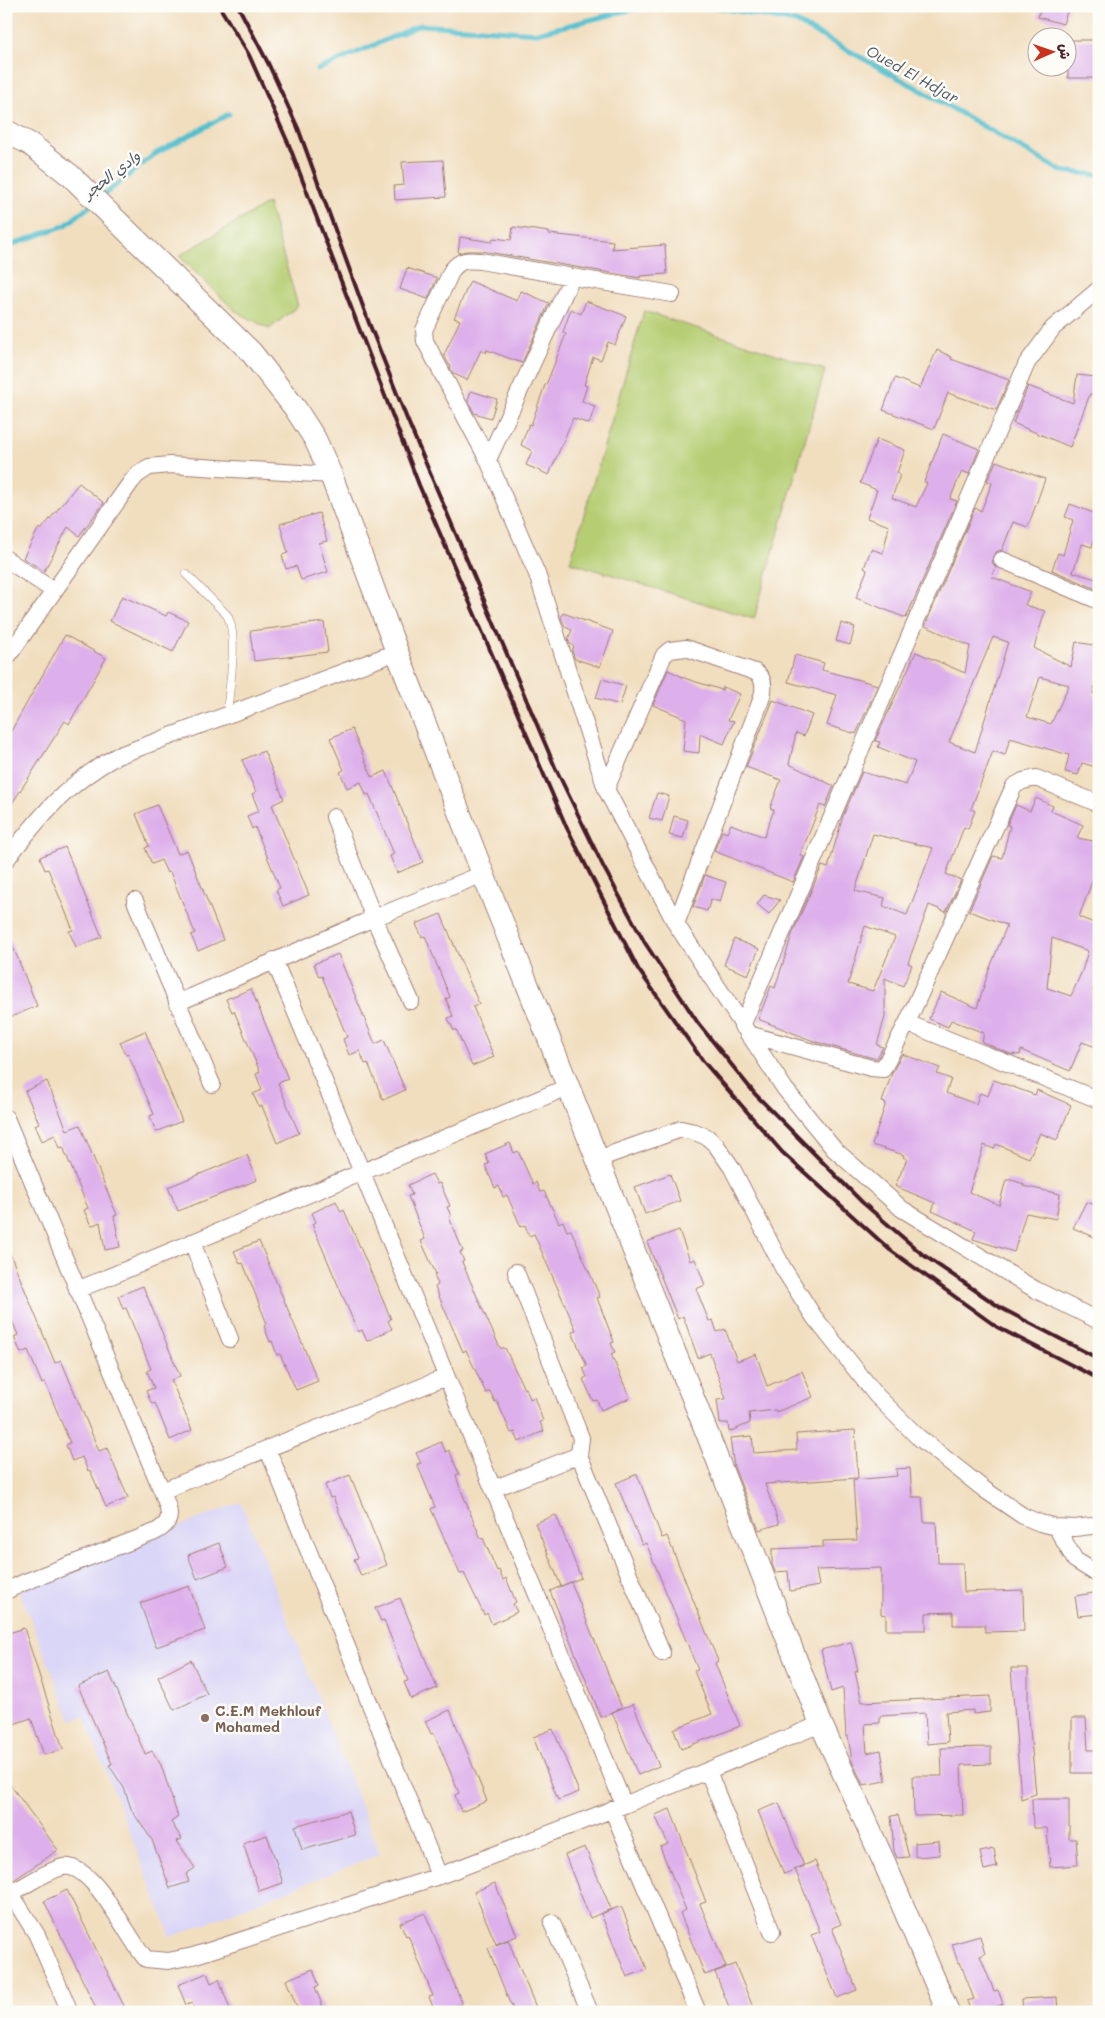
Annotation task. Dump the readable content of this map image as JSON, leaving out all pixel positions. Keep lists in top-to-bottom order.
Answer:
{
  "water": ["Oued El Hdjar", "وادي الحجر"],
  "places": ["C.E.M Mekhlouf Mohamed"],
  "north": "right"
}
